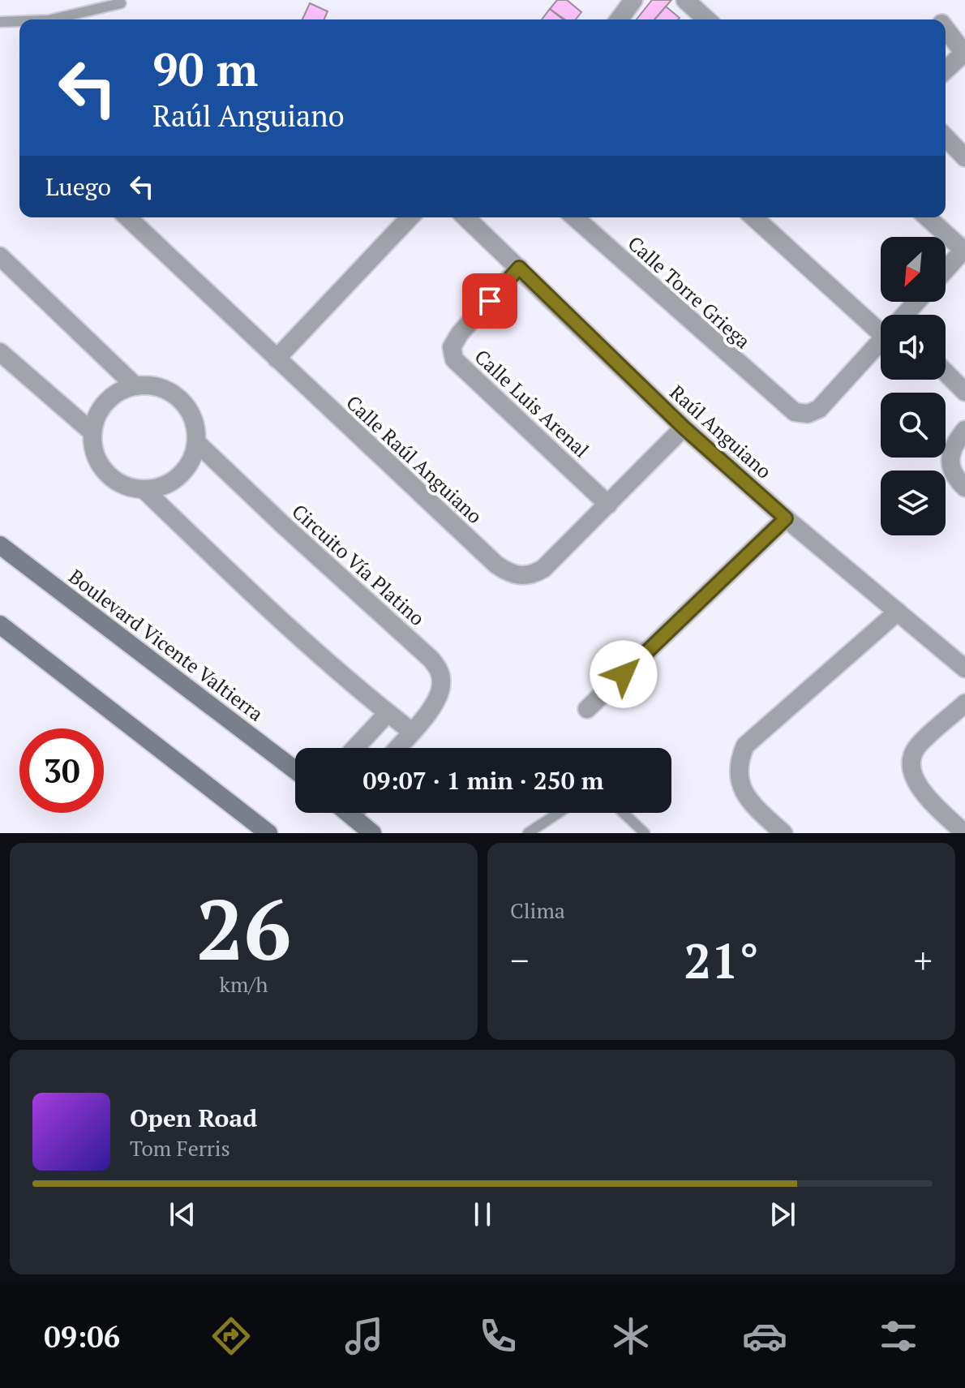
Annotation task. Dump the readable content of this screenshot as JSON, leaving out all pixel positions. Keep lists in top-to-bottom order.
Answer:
{
  "streets": {
    "main road": ["Boulevard Vicente Valtierra"],
    "street": [
      "Calle Torre Griega",
      "Calle Luis Arenal",
      "Raúl Anguiano",
      "Calle Raúl Anguiano",
      "Circuito Vía Platino"
    ]
  },
  "crossings": [
    ["Calle Luis Arenal", "Raúl Anguiano"],
    ["Calle Luis Arenal", "Calle Raúl Anguiano"],
    ["Raúl Anguiano", "Calle Raúl Anguiano"]
  ],
  "north": "bottom left",
  "page": {
    "turn": ["90 m", "Raúl Anguiano"],
    "then": "Luego",
    "limit": "30",
    "trip": "09:07 · 1 min · 250 m",
    "tile": [
      ["26", "km/h"],
      "Clima"
    ],
    "heat": ["−", "21°", "+"],
    "song": ["Open Road", "Tom Ferris"],
    "tabs": "09:06"
  }
}
